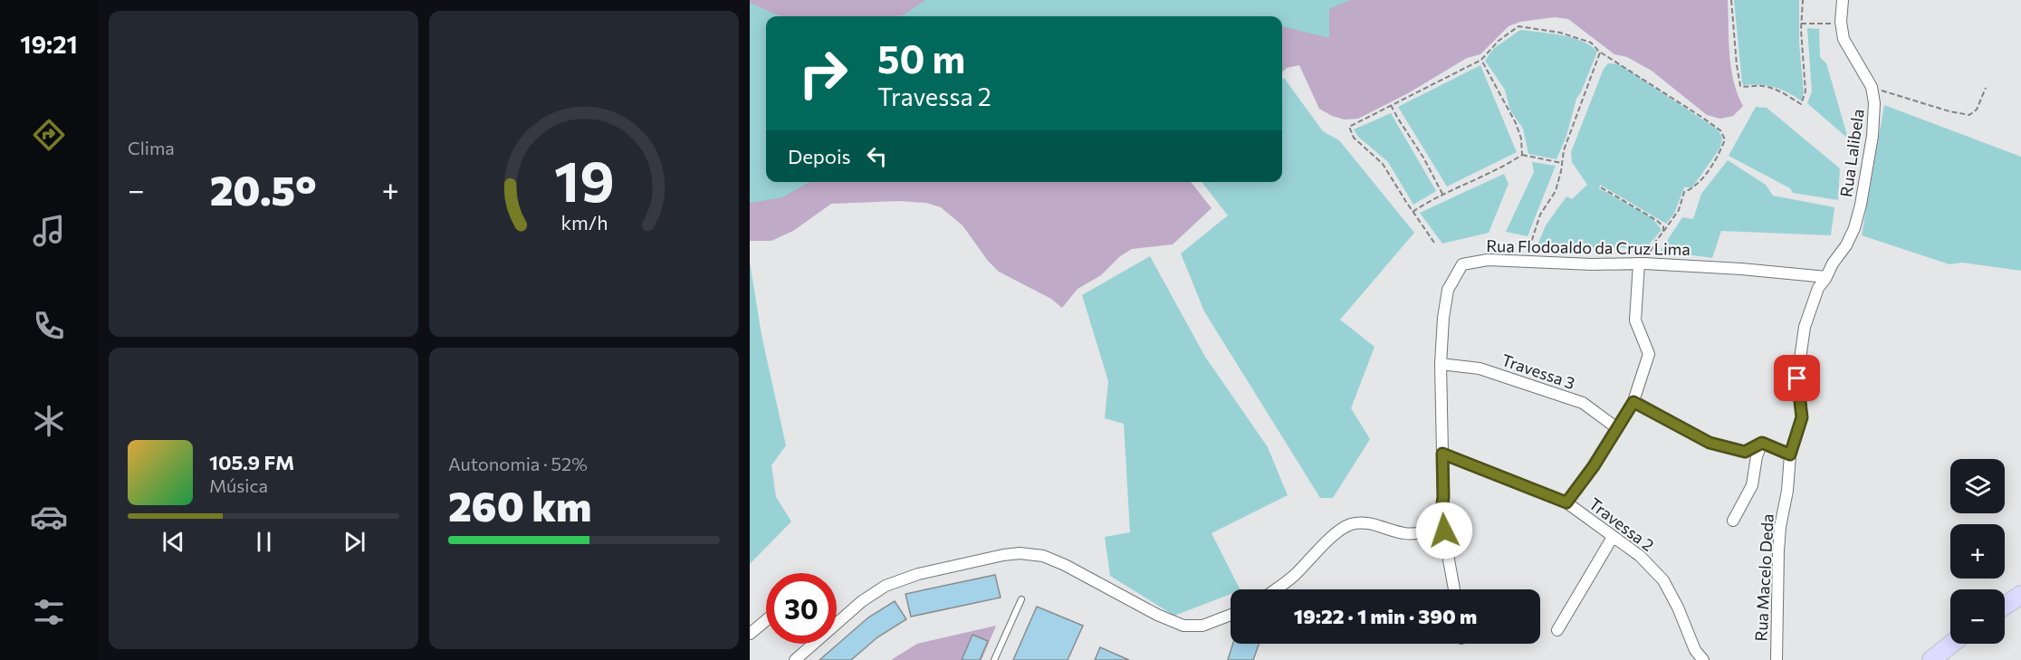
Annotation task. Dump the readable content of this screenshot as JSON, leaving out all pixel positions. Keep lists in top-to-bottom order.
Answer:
{
  "streets": {
    "street": [
      "Rua Lalibela",
      "Rua Flodoaldo da Cruz Lima",
      "Travessa 3",
      "Travessa 2",
      "Rua Macelo Deda"
    ]
  },
  "crossings": [
    ["Rua Lalibela", "Rua Flodoaldo da Cruz Lima"],
    ["Rua Lalibela", "Rua Macelo Deda"],
    ["Rua Flodoaldo da Cruz Lima", "Travessa 3"],
    ["Rua Flodoaldo da Cruz Lima", "Travessa 2"],
    ["Rua Flodoaldo da Cruz Lima", "Rua Macelo Deda"]
  ],
  "page": {
    "tabs": "19:21",
    "tile": [
      "Clima",
      ["Autonomia · 52%", "260 km"]
    ],
    "turn": ["50 m", "Travessa 2"],
    "then": "Depois",
    "heat": ["−", "20.5°", "+"],
    "song": ["105.9 FM", "Música"],
    "map_buttons": ["+", "−"],
    "limit": "30",
    "trip": "19:22 · 1 min · 390 m",
    "gauge": ["19", "km/h"]
  }
}
